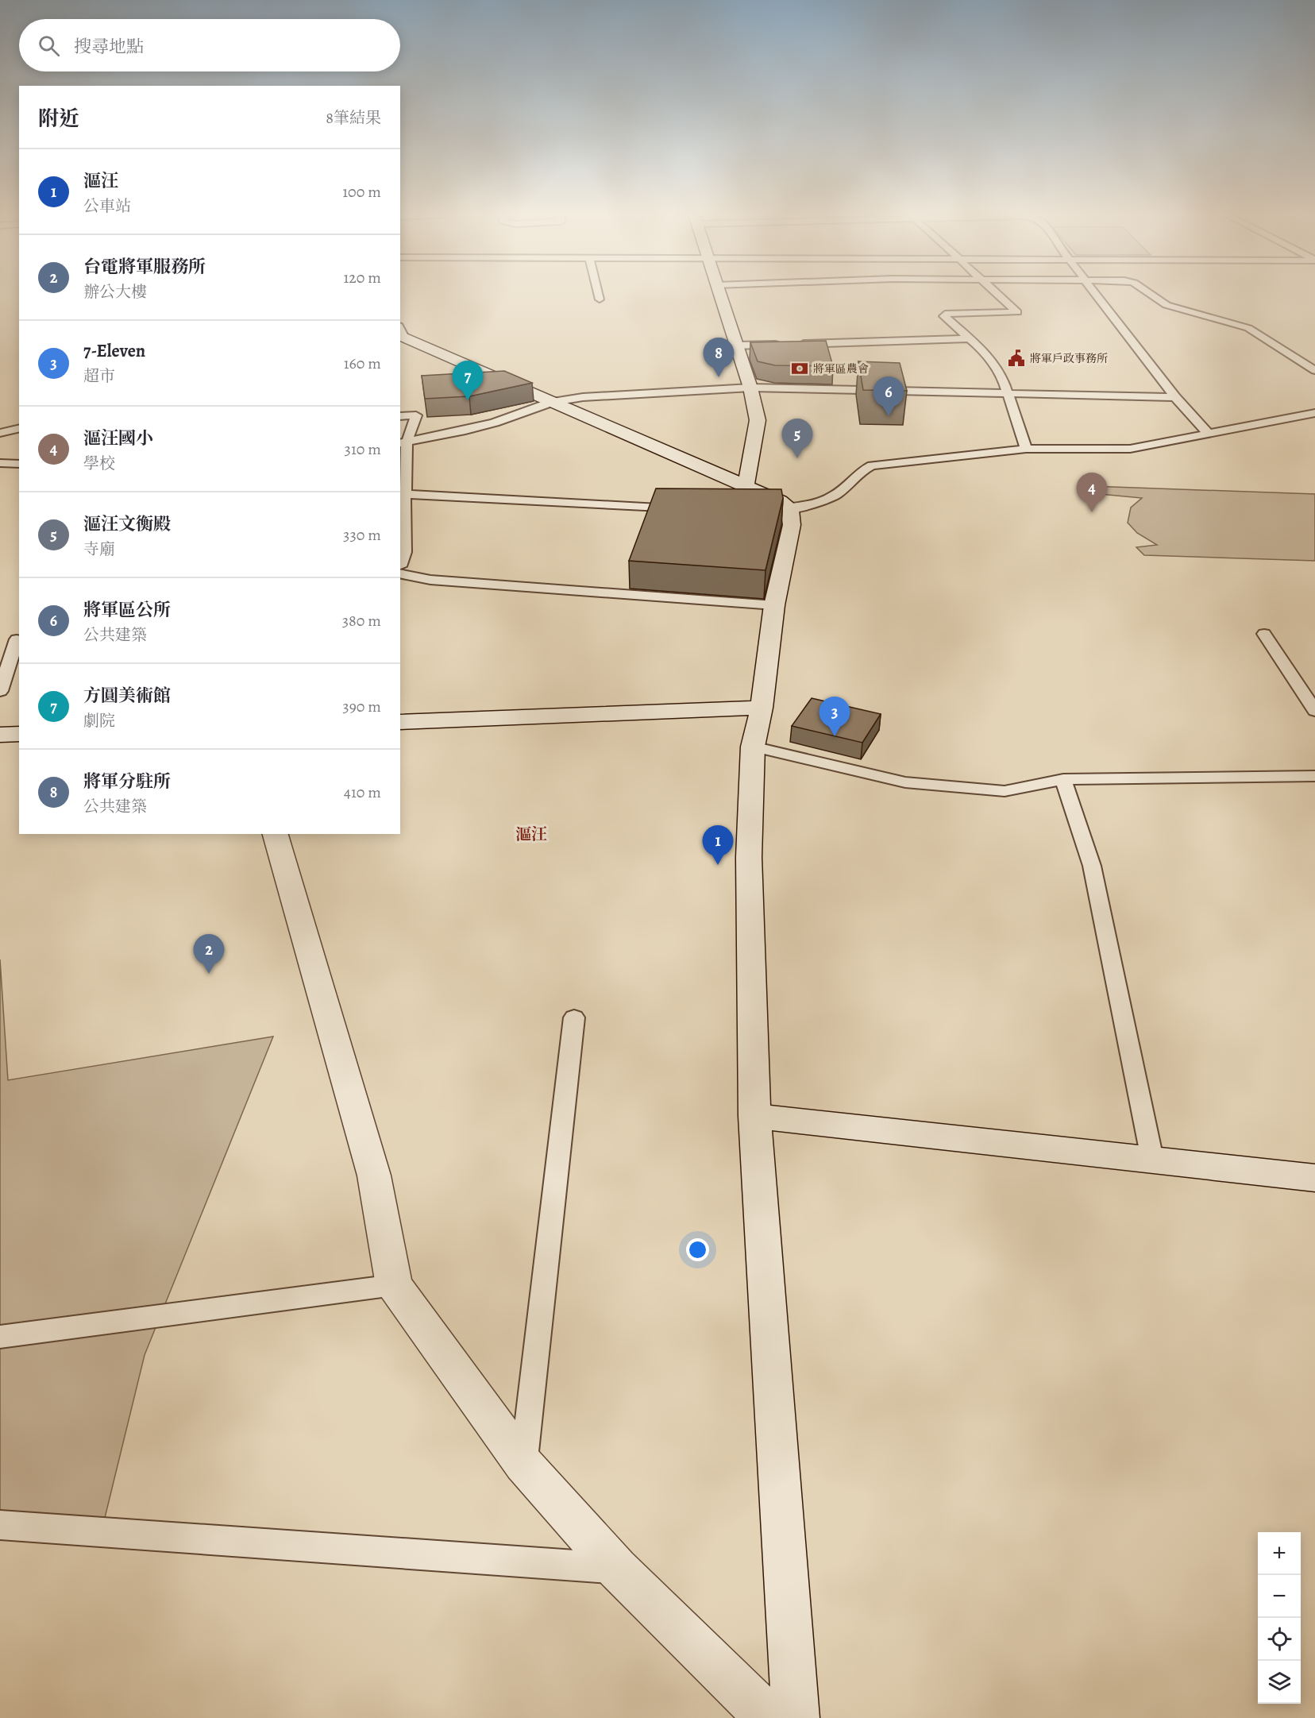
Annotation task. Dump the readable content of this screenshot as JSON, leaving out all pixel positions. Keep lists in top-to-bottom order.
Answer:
{
  "districts": ["漚汪"],
  "places": {
    "public building": ["將軍戶政事務所"],
    "bank": ["將軍區農會"]
  },
  "page": {
    "search": "搜尋地點",
    "heading": ["附近", "8筆結果"],
    "list": [
      {
        "mark": "1",
        "name": "漚汪",
        "note": "公車站",
        "value": "100 m"
      },
      {
        "mark": "2",
        "name": "台電將軍服務所",
        "note": "辦公大樓",
        "value": "120 m"
      },
      {
        "mark": "3",
        "name": "7-Eleven",
        "note": "超市",
        "value": "160 m"
      },
      {
        "mark": "4",
        "name": "漚汪國小",
        "note": "學校",
        "value": "310 m"
      },
      {
        "mark": "5",
        "name": "漚汪文衡殿",
        "note": "寺廟",
        "value": "330 m"
      },
      {
        "mark": "6",
        "name": "將軍區公所",
        "note": "公共建築",
        "value": "380 m"
      },
      {
        "mark": "7",
        "name": "方圓美術館",
        "note": "劇院",
        "value": "390 m"
      },
      {
        "mark": "8",
        "name": "將軍分駐所",
        "note": "公共建築",
        "value": "410 m"
      }
    ],
    "pins": [
      "8",
      "7",
      "6",
      "5",
      "4",
      "3",
      "1",
      "2"
    ],
    "map_buttons": ["+", "−"]
  }
}
